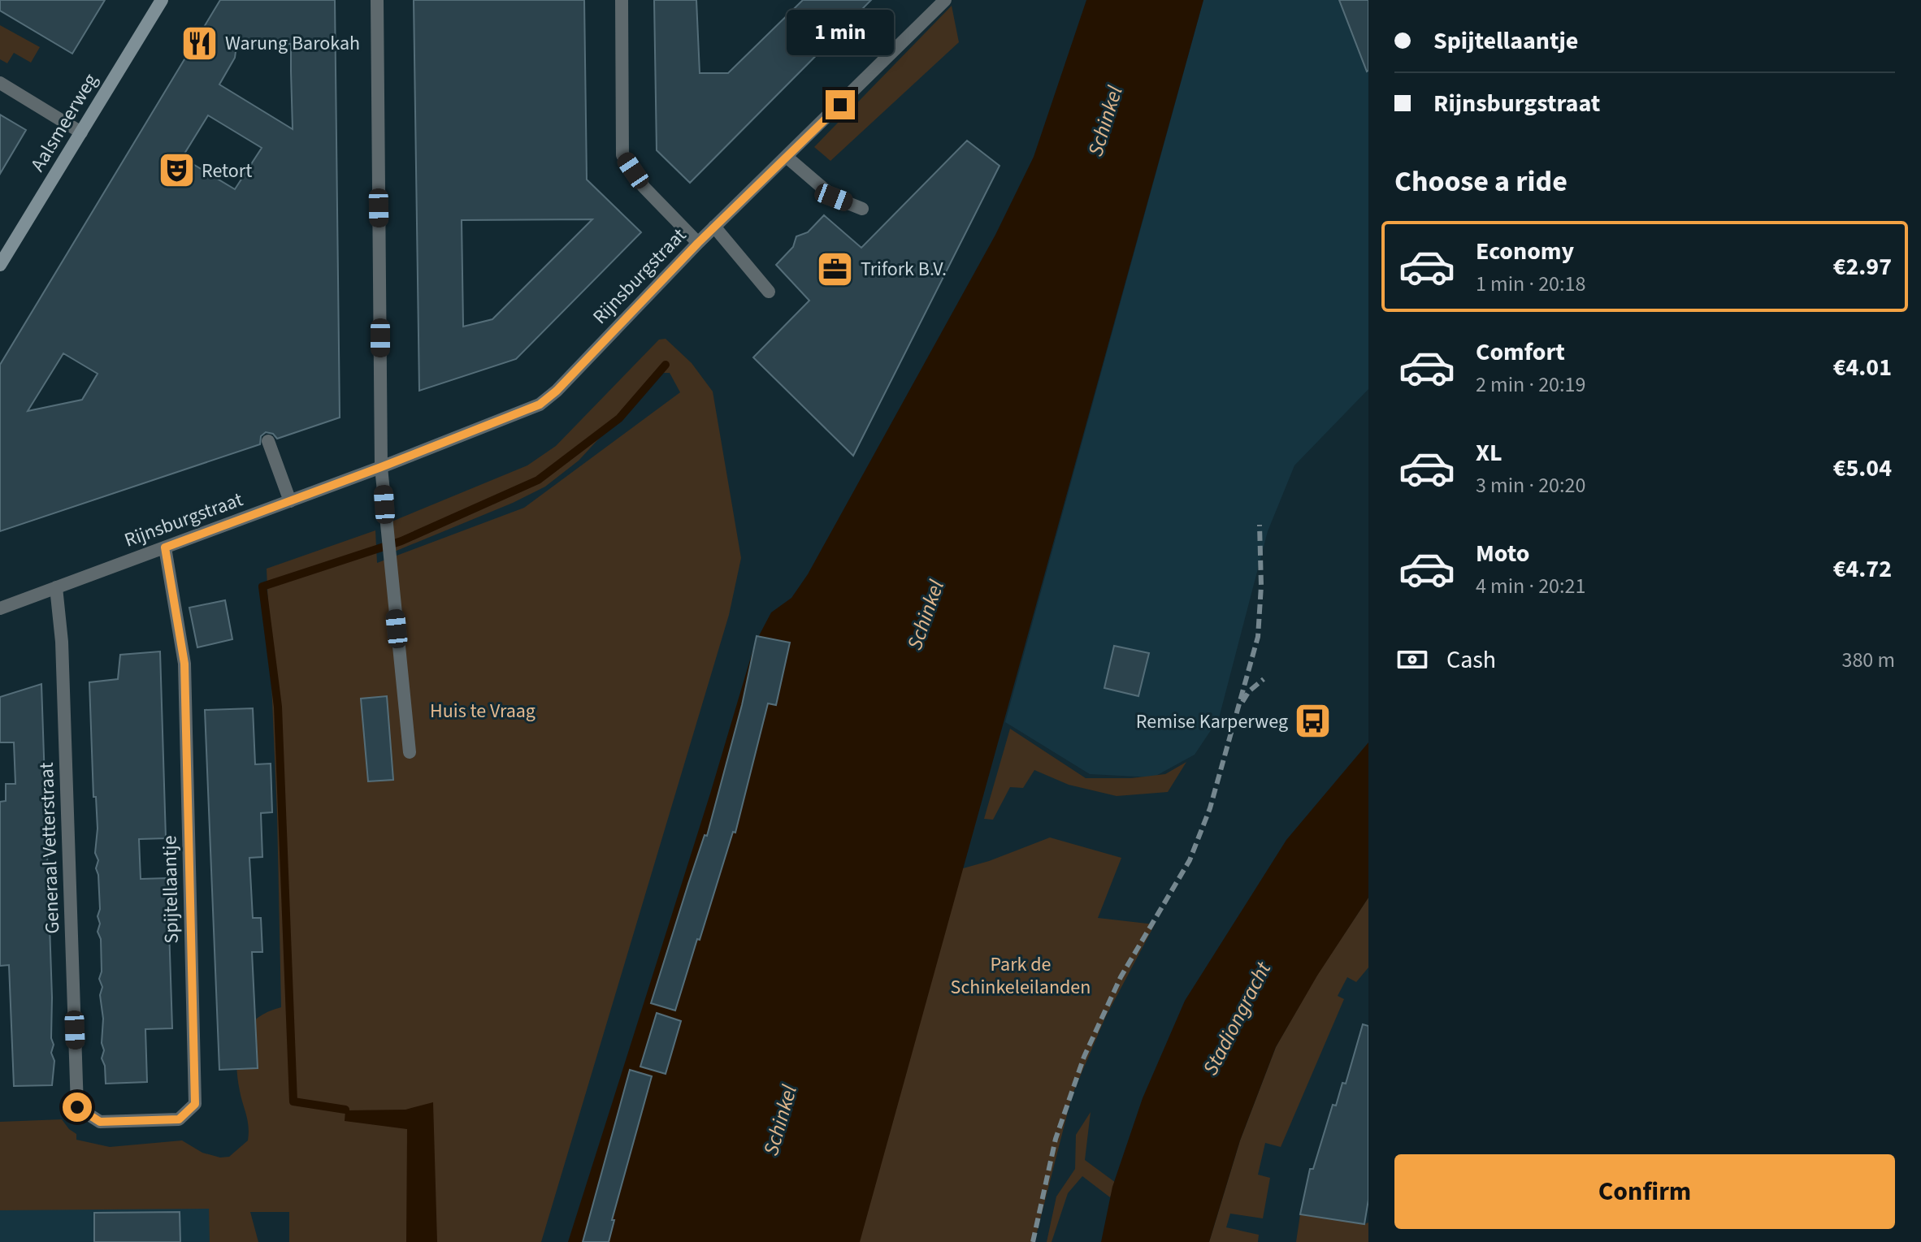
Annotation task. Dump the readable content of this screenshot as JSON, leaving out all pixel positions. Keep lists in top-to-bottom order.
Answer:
{
  "streets": {
    "main road": ["Aalsmeerweg"],
    "street": ["Rijnsburgstraat", "Generaal Vetterstraat", "Spijtellaantje"]
  },
  "crossings": [
    ["Rijnsburgstraat", "Generaal Vetterstraat"],
    ["Rijnsburgstraat", "Spijtellaantje"],
    ["Generaal Vetterstraat", "Spijtellaantje"]
  ],
  "water": ["Schinkel", "Stadiongracht"],
  "parks": ["Huis te Vraag", "Park de Schinkeleilanden"],
  "places": {
    "restaurant": ["Warung Barokah"],
    "theatre": ["Retort"],
    "office": ["Trifork B.V."],
    "bus stop": ["Remise Karperweg"]
  },
  "page": {
    "banner": ["Spijtellaantje", "Rijnsburgstraat"],
    "bubble": "1 min",
    "heading": "Choose a ride",
    "list": [
      {
        "name": "Economy",
        "note": "1 min · 20:18",
        "value": "€2.97"
      },
      {
        "name": "Comfort",
        "note": "2 min · 20:19",
        "value": "€4.01"
      },
      {
        "name": "XL",
        "note": "3 min · 20:20",
        "value": "€5.04"
      },
      {
        "name": "Moto",
        "note": "4 min · 20:21",
        "value": "€4.72"
      }
    ],
    "pay": ["Cash", "380 m"],
    "buttons": "Confirm"
  }
}
